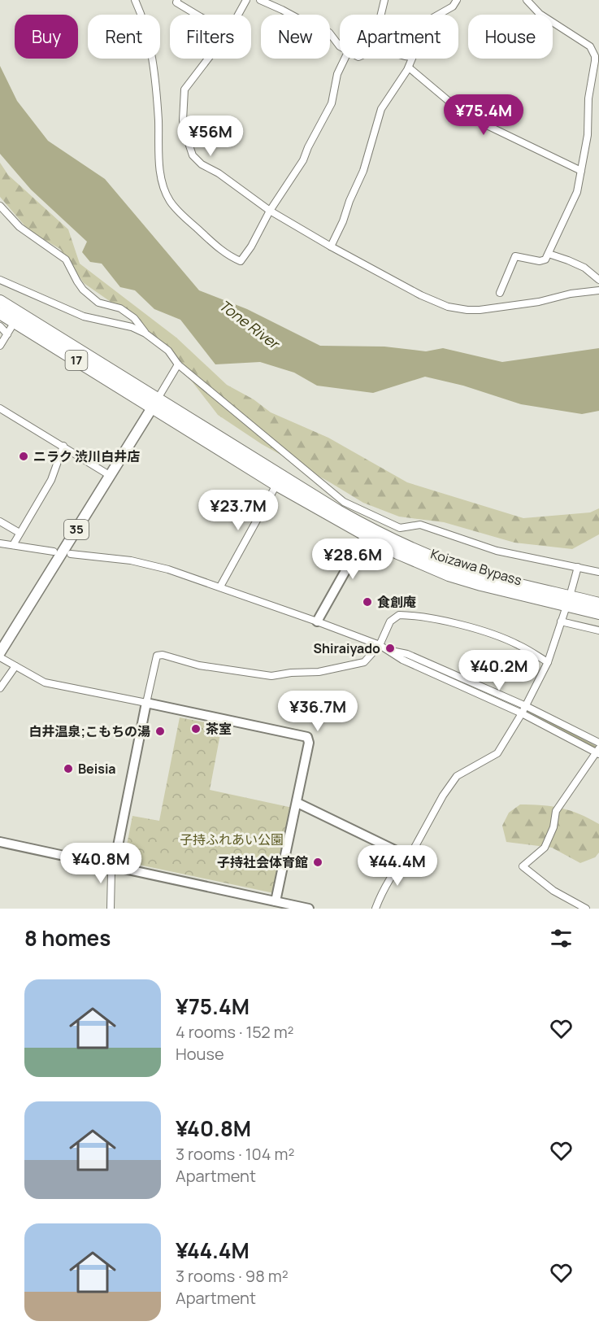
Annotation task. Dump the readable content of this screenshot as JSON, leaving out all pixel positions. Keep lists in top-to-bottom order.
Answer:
{
  "streets": {
    "highway": ["17", "Koizawa Bypass"],
    "main road": ["35"]
  },
  "crossings": [
    ["35", "Koizawa Bypass"]
  ],
  "water": ["Tone River"],
  "parks": ["子持ふれあい公園"],
  "places": [
    "ニラク 渋川白井店",
    "食創庵",
    "Shiraiyado",
    "茶室",
    "白井温泉;こもちの湯",
    "Beisia",
    "子持社会体育館"
  ],
  "page": {
    "chip": [
      "Buy",
      "Rent",
      "Filters",
      "New",
      "Apartment",
      "House"
    ],
    "price": [
      "¥75.4M",
      "¥56M",
      "¥23.7M",
      "¥28.6M",
      "¥40.2M",
      "¥36.7M",
      "¥40.8M",
      "¥44.4M"
    ],
    "heading": "8 homes",
    "list": [
      {
        "name": "¥75.4M",
        "note": "4 rooms · 152 m² · House"
      },
      {
        "name": "¥40.8M",
        "note": "3 rooms · 104 m² · Apartment"
      },
      {
        "name": "¥44.4M",
        "note": "3 rooms · 98 m² · Apartment"
      }
    ]
  }
}
